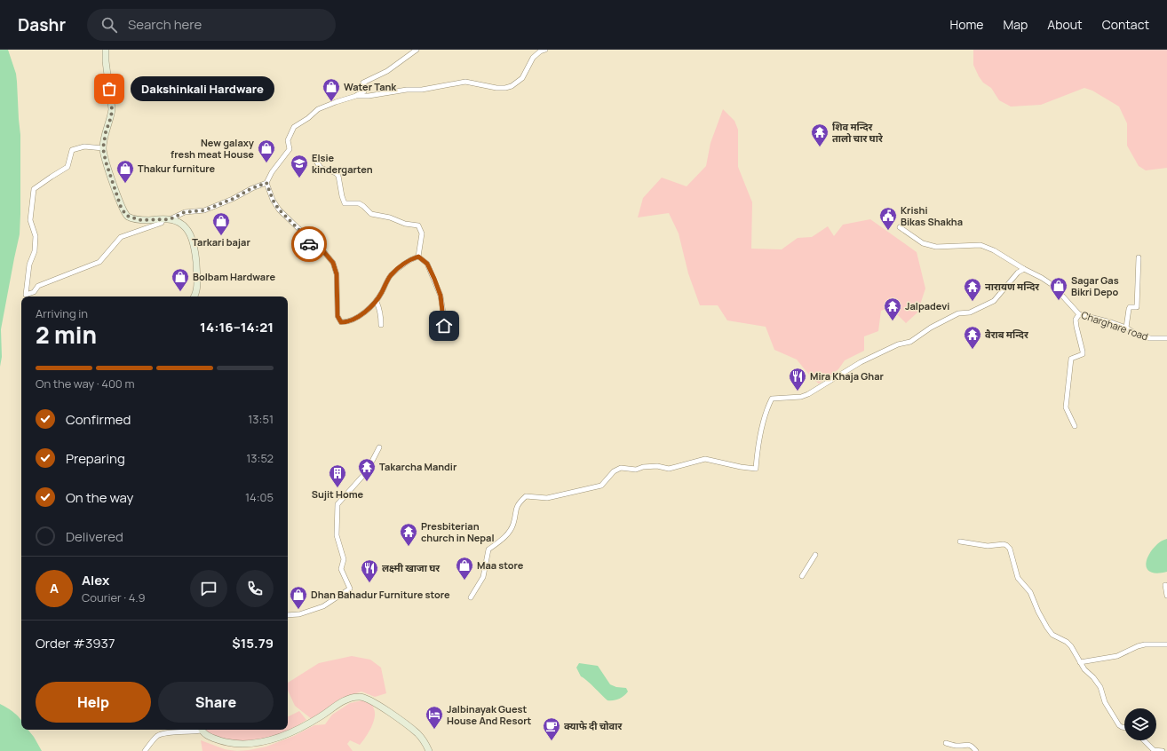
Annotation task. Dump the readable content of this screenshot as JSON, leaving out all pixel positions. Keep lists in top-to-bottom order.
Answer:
{
  "streets": {
    "street": ["Charghare road"]
  },
  "places": {
    "other": ["Dakshinkali Hardware"],
    "shop": [
      "Water Tank",
      "New galaxy fresh meat House",
      "Thakur furniture",
      "Tarkari bajar",
      "Bolbam Hardware",
      "Sagar Gas Bikri Depo",
      "Maa store",
      "Dhan Bahadur Furniture store"
    ],
    "temple": [
      "शिव मन्दिर तालो चार घारे",
      "नारायण मन्दिर",
      "Jalpadevi",
      "वैराब मन्दिर",
      "Takarcha Mandir",
      "Presbiterian church in Nepal"
    ],
    "school or university": ["Elsie kindergarten"],
    "public building": ["Krishi Bikas Shakha"],
    "restaurant": ["Mira Khaja Ghar", "लक्ष्मी खाजा घर"],
    "building": ["Sujit Home"],
    "hotel": ["Jalbinayak Guest House And Resort"],
    "cafe": ["क्याफे दी चोवार"]
  },
  "page": {
    "header": "Dashr",
    "search": "Search here",
    "nav": [
      "Home",
      "Map",
      "About",
      "Contact"
    ],
    "bubble": "Dakshinkali Hardware",
    "heading": ["2 min", "Arriving in", "14:16–14:21"],
    "panel": [
      "Alex",
      "Courier · 4.9",
      "Order #3937",
      "$15.79"
    ],
    "bar": "On the way · 400 m",
    "list": [
      ["Confirmed", "13:51"],
      ["Preparing", "13:52"],
      ["On the way", "14:05"],
      "Delivered"
    ],
    "round": "A",
    "buttons": ["Help", "Share"]
  }
}
